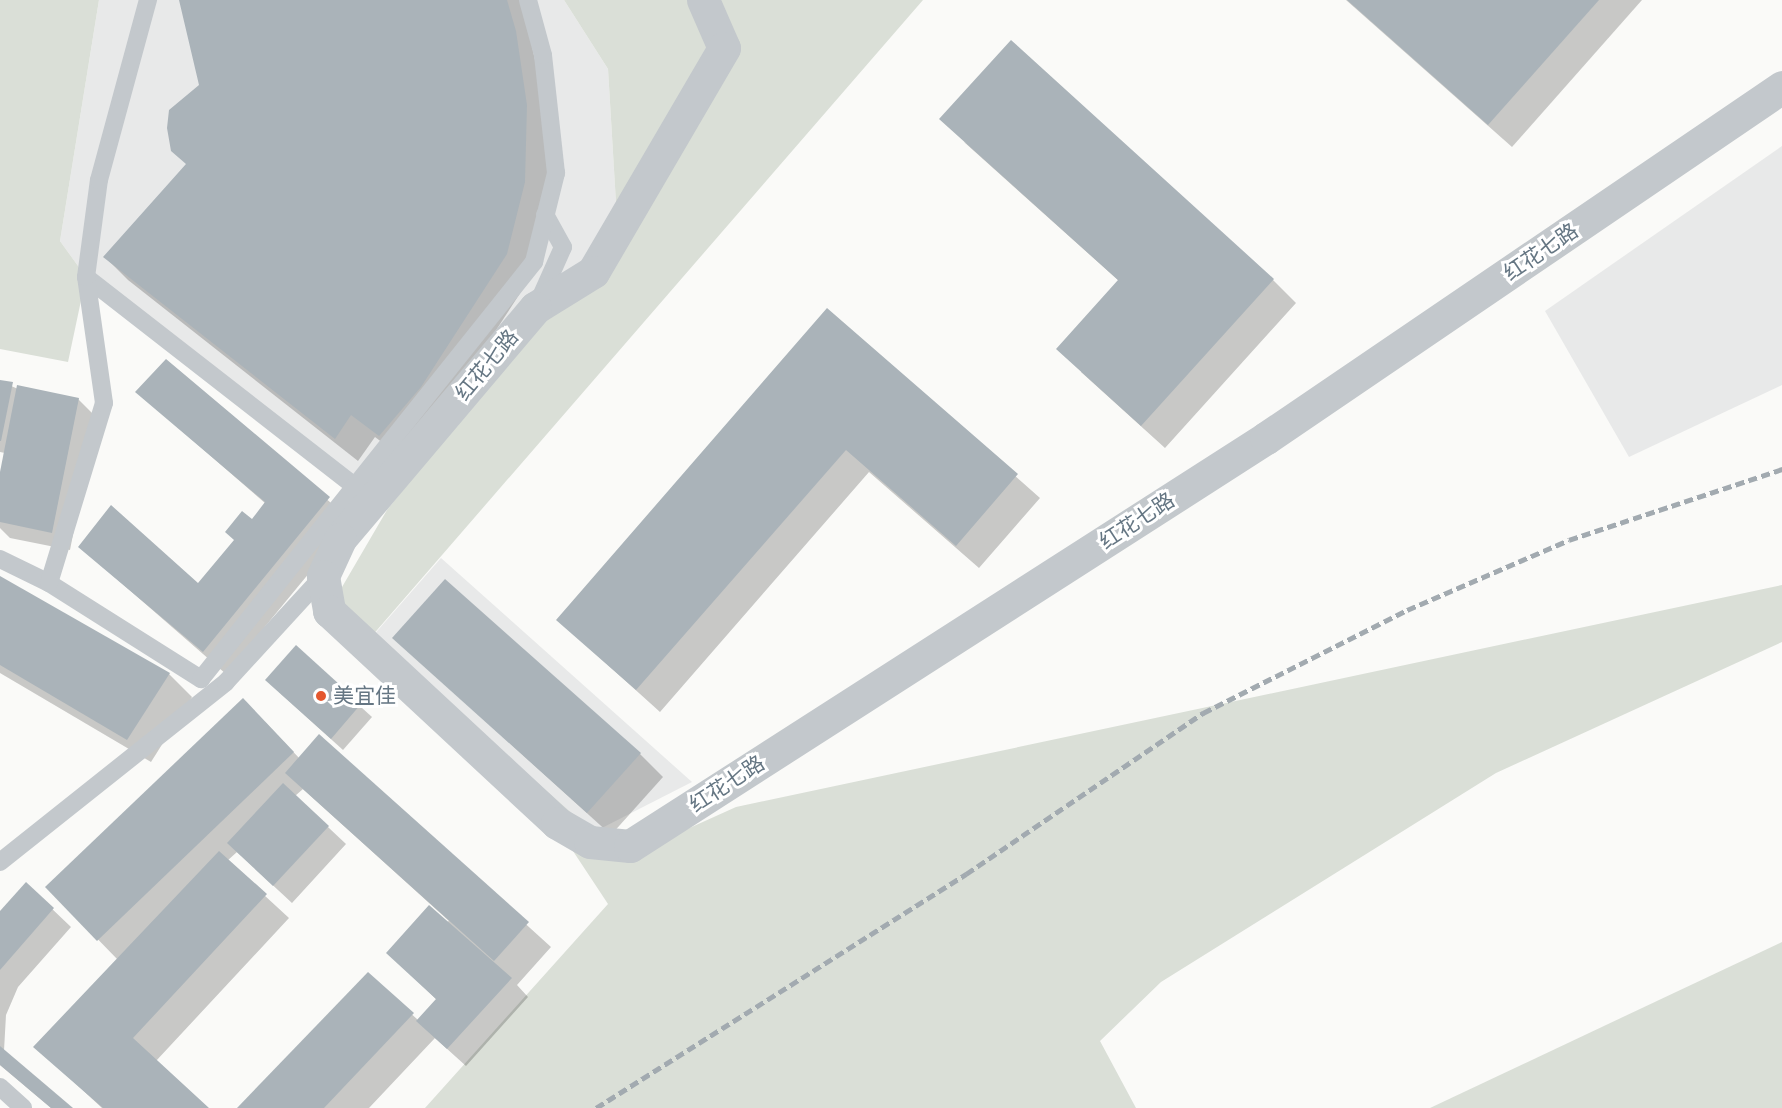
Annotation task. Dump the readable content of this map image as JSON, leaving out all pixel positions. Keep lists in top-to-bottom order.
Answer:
{
  "streets": {
    "street": ["红花七路"]
  },
  "places": ["美宜佳"]
}
